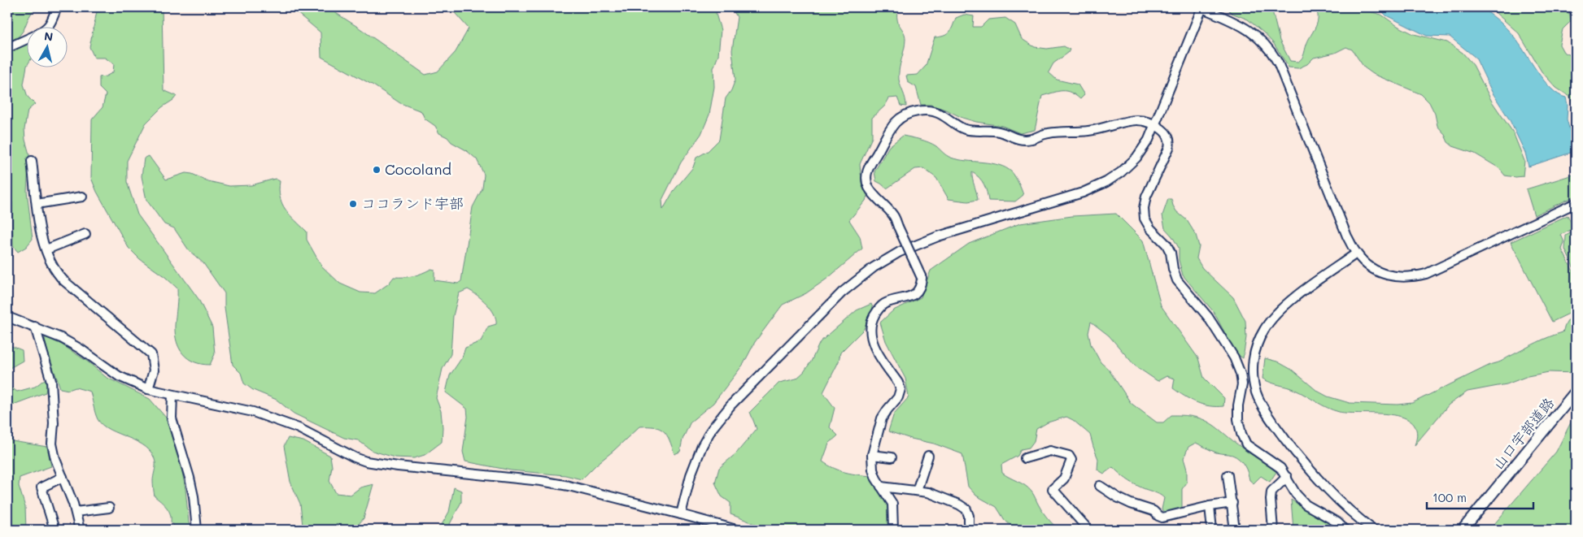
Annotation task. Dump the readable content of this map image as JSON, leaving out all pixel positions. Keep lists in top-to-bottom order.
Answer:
{
  "streets": {
    "main road": ["山口宇部道路"]
  },
  "places": ["Cocoland", "ココランド宇部"],
  "scale_bar": "100 m",
  "north": "top"
}
